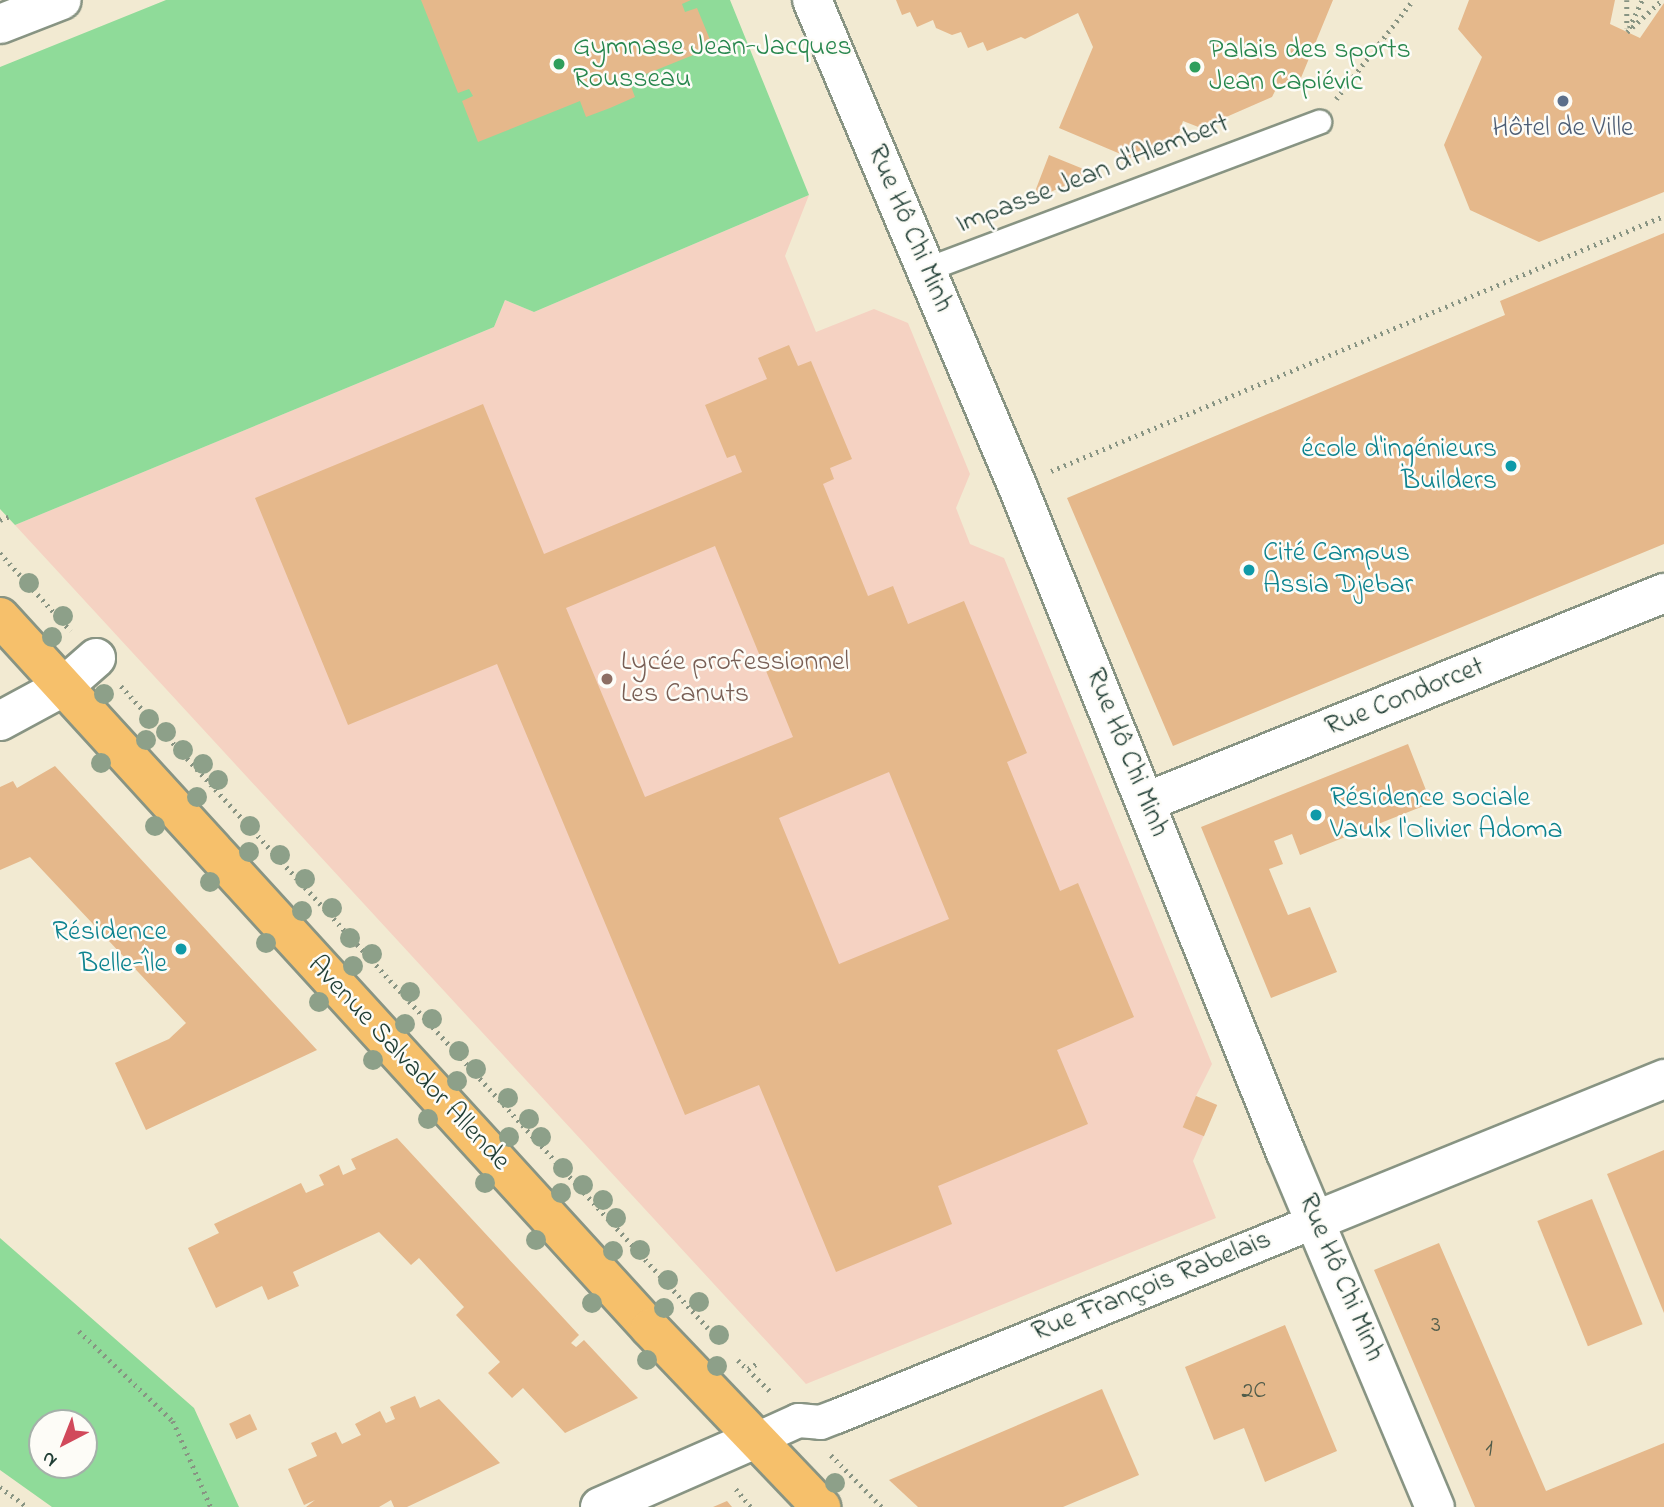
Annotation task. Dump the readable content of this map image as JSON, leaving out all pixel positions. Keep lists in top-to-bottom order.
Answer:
{
  "streets": {
    "main road": ["Avenue Salvador Allende"],
    "street": ["Rue Hô Chi Minh", "Rue Condorcet", "Rue François Rabelais"],
    "lane": ["Impasse Jean d'Alembert"]
  },
  "crossings": [
    ["Impasse Jean d'Alembert", "Rue Hô Chi Minh"],
    ["Rue Hô Chi Minh", "Rue Condorcet"],
    ["Rue Hô Chi Minh", "Rue François Rabelais"],
    ["Avenue Salvador Allende", "Rue François Rabelais"]
  ],
  "places": [
    "Gymnase Jean-Jacques Rousseau",
    "Palais des sports Jean Capiévic",
    "Hôtel de Ville",
    "école d'ingénieurs Builders",
    "Cité Campus Assia Djebar",
    "Lycée professionnel Les Canuts",
    "Résidence sociale Vaulx l'Olivier Adoma",
    "Résidence Belle-Île"
  ],
  "house_numbers": ["3", "2C", "1"],
  "north": "bottom left"
}
